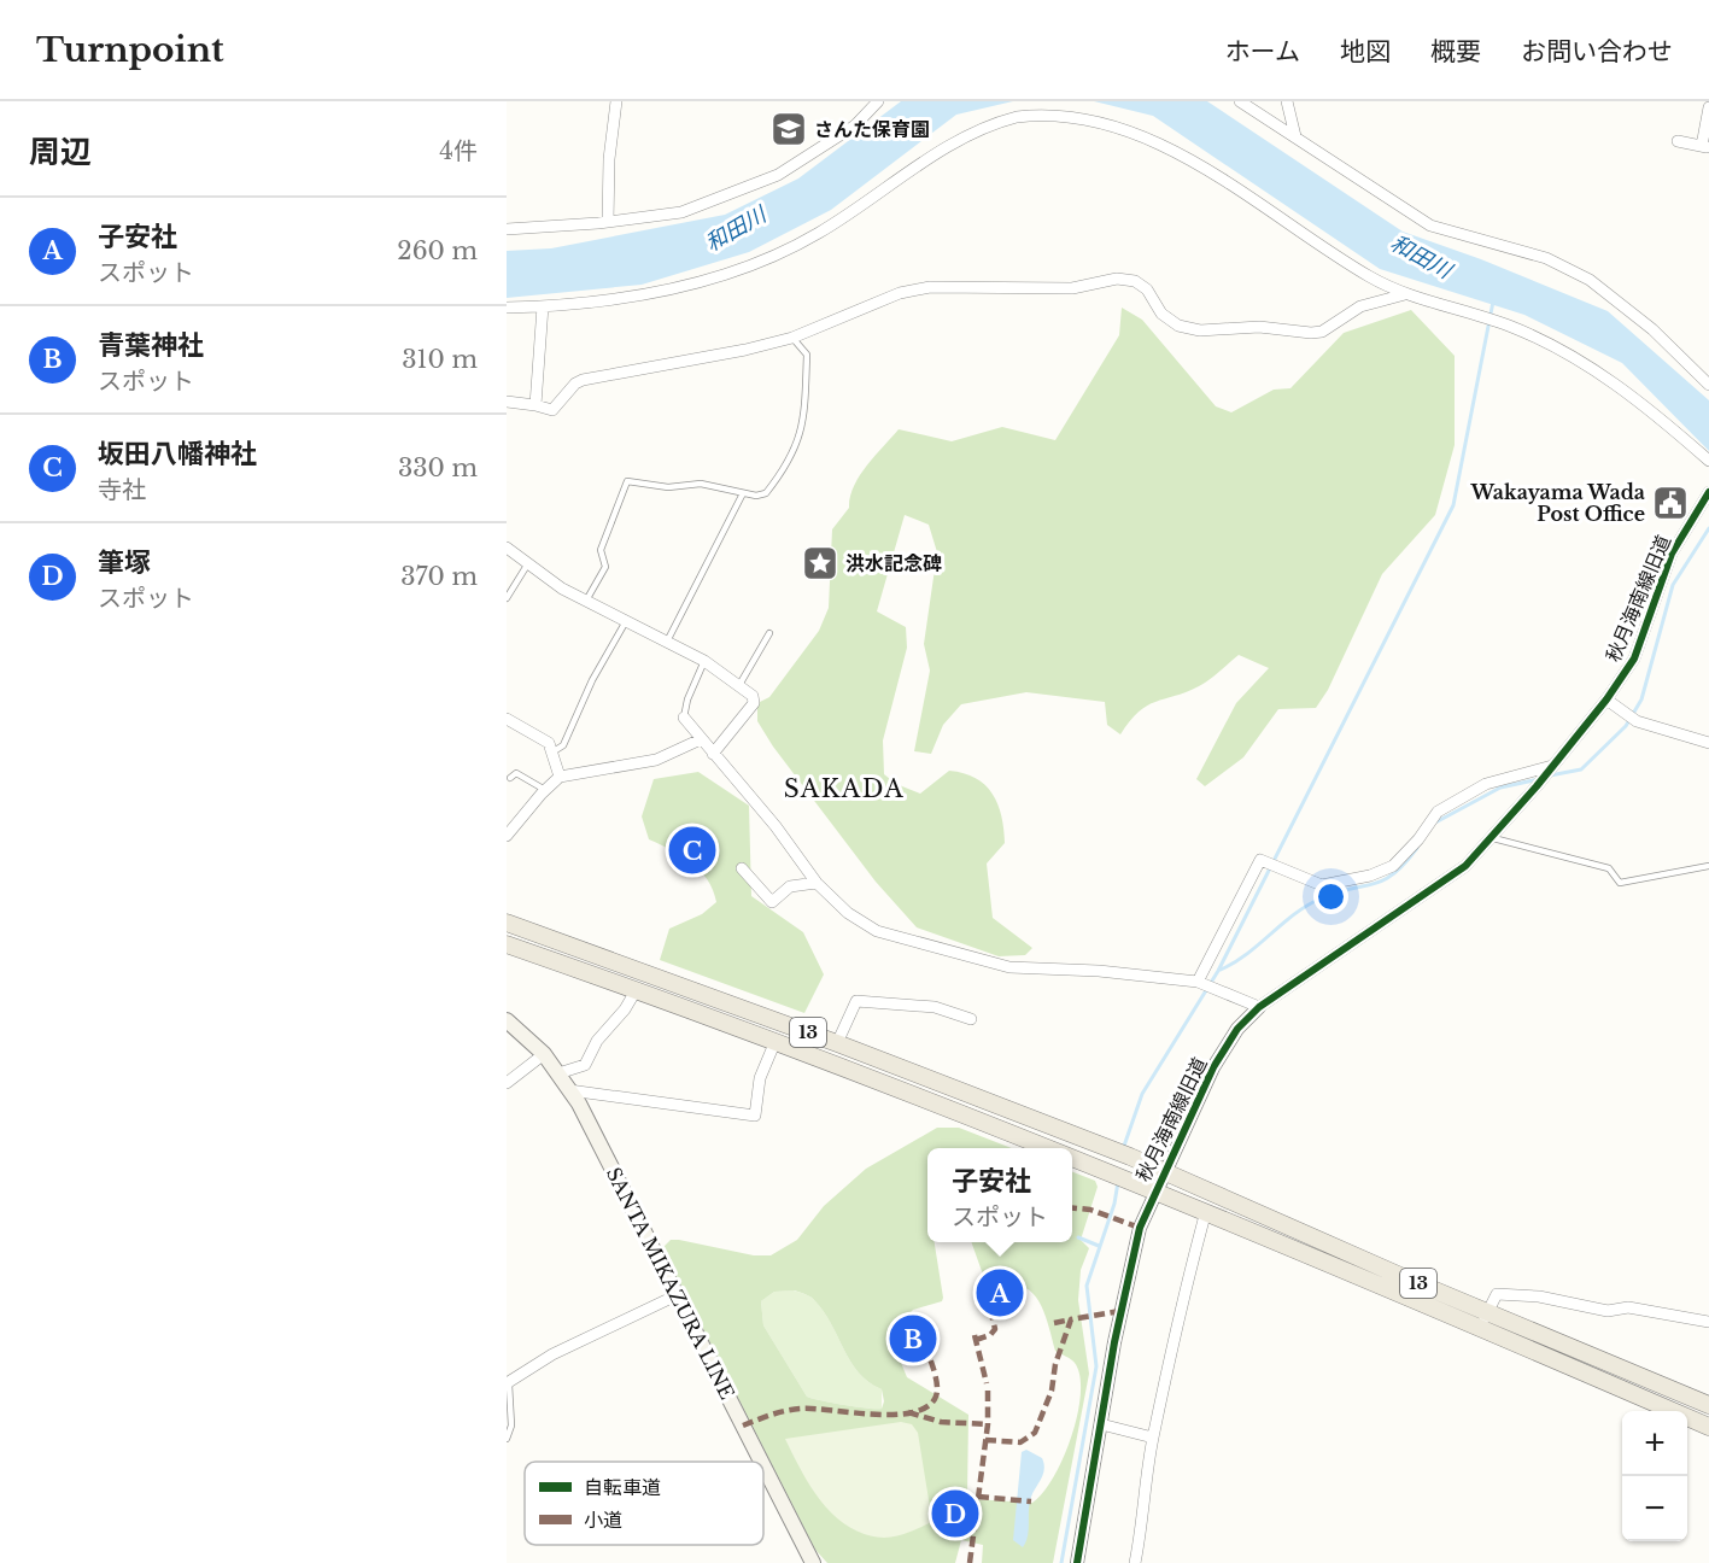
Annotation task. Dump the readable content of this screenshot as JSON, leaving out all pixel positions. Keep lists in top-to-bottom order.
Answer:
{
  "streets": {
    "main road": ["13", "SANTA MIKAZURA LINE"],
    "street": ["秋月海南線旧道"]
  },
  "crossings": [
    ["秋月海南線旧道", "13"]
  ],
  "districts": ["SAKADA"],
  "water": ["和田川"],
  "places": {
    "school or university": ["さんた保育園"],
    "public building": ["Wakayama Wada Post Office"],
    "place": ["洪水記念碑"]
  },
  "legend": ["自転車道", "小道"],
  "page": {
    "header": "Turnpoint",
    "nav": [
      "ホーム",
      "地図",
      "概要",
      "お問い合わせ"
    ],
    "heading": ["周辺", "4件"],
    "list": [
      {
        "mark": "A",
        "name": "子安社",
        "note": "スポット",
        "value": "260 m"
      },
      {
        "mark": "B",
        "name": "青葉神社",
        "note": "スポット",
        "value": "310 m"
      },
      {
        "mark": "C",
        "name": "坂田八幡神社",
        "note": "寺社",
        "value": "330 m"
      },
      {
        "mark": "D",
        "name": "筆塚",
        "note": "スポット",
        "value": "370 m"
      }
    ],
    "pins": [
      "C",
      "A",
      "B",
      "D"
    ],
    "popup": ["子安社", "スポット"],
    "map_buttons": ["+", "−"]
  }
}
